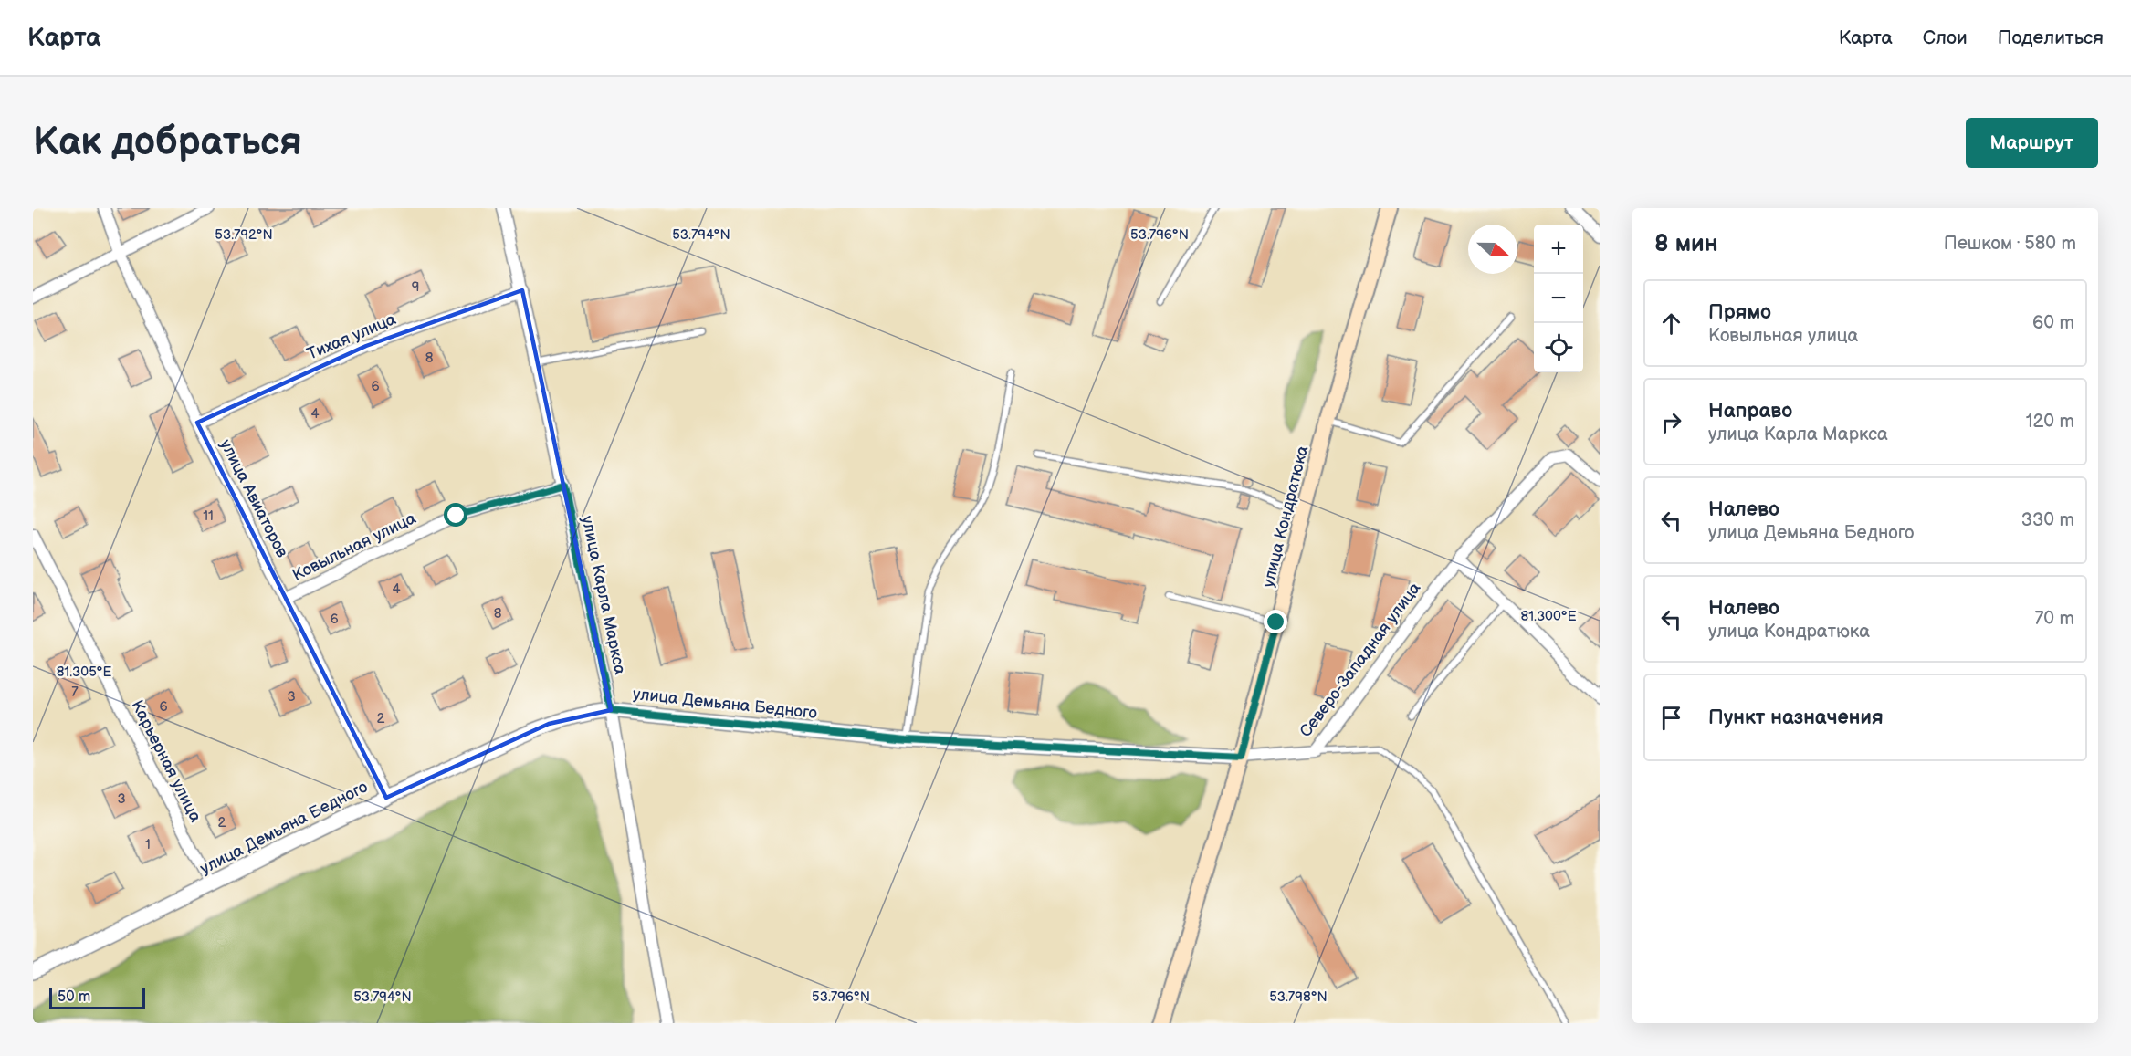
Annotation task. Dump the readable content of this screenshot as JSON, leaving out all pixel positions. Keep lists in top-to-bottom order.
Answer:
{
  "streets": {
    "main road": ["улица Кондратюка"],
    "street": [
      "Тихая улица",
      "улица Авиаторов",
      "Ковыльная улица",
      "улица Карла Маркса",
      "Северо-Западная улица",
      "улица Демьяна Бедного",
      "Карьерная улица"
    ]
  },
  "crossings": [
    ["Тихая улица", "улица Авиаторов"],
    ["Тихая улица", "улица Карла Маркса"],
    ["улица Авиаторов", "Ковыльная улица"],
    ["улица Авиаторов", "улица Демьяна Бедного"],
    ["улица Кондратюка", "Северо-Западная улица"],
    ["улица Кондратюка", "улица Демьяна Бедного"],
    ["Ковыльная улица", "улица Карла Маркса"],
    ["улица Карла Маркса", "улица Демьяна Бедного"],
    ["Северо-Западная улица", "улица Демьяна Бедного"],
    ["улица Демьяна Бедного", "Карьерная улица"]
  ],
  "house_numbers": [
    "9",
    "8",
    "6",
    "4",
    "11",
    "4",
    "8",
    "6",
    "7",
    "3",
    "6",
    "2",
    "3",
    "2",
    "1"
  ],
  "scale_bar": "50 m",
  "north": "right",
  "page": {
    "header": "Карта",
    "nav": ["Карта", "Слои", "Поделиться"],
    "buttons": "Маршрут",
    "title": "Как добраться",
    "heading": ["8 мин", "Пешком · 580 m"],
    "map_buttons": ["+", "−"],
    "list": [
      ["Прямо", "Ковыльная улица", "60 m"],
      ["Направо", "улица Карла Маркса", "120 m"],
      ["Налево", "улица Демьяна Бедного", "330 m"],
      ["Налево", "улица Кондратюка", "70 m"],
      "Пункт назначения"
    ],
    "scale": "50 m"
  },
  "coordinates": [
    "53.794°N",
    "53.792°N",
    "53.796°N",
    "81.300°E",
    "81.305°E",
    "53.798°N"
  ]
}
